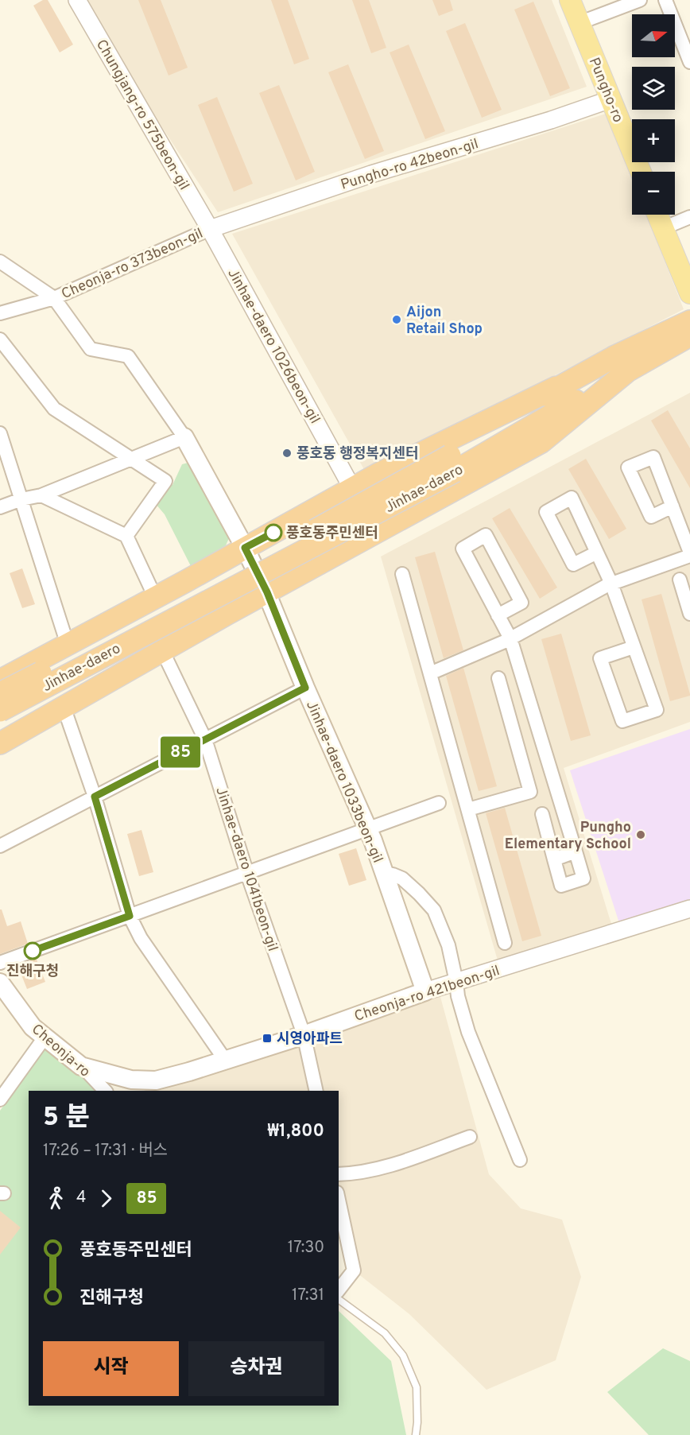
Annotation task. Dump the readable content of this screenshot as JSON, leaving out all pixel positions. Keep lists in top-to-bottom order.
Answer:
{
  "streets": {
    "highway": ["Jinhae-daero"],
    "main road": [
      "Pungho-ro",
      "Jinhae-daero 1033beon-gil",
      "Cheonja-ro 421beon-gil",
      "Cheonja-ro"
    ],
    "street": [
      "Chungjang-ro 575beon-gil",
      "Pungho-ro 42beon-gil",
      "Cheonja-ro 373beon-gil",
      "Jinhae-daero 1026beon-gil",
      "Jinhae-daero 1041beon-gil"
    ]
  },
  "crossings": [
    ["Pungho-ro", "Pungho-ro 42beon-gil"],
    ["Chungjang-ro 575beon-gil", "Pungho-ro 42beon-gil"],
    ["Chungjang-ro 575beon-gil", "Cheonja-ro 373beon-gil"],
    ["Chungjang-ro 575beon-gil", "Jinhae-daero 1026beon-gil"],
    ["Pungho-ro 42beon-gil", "Cheonja-ro 373beon-gil"],
    ["Pungho-ro 42beon-gil", "Jinhae-daero 1026beon-gil"],
    ["Cheonja-ro 373beon-gil", "Jinhae-daero 1026beon-gil"],
    ["Cheonja-ro 373beon-gil", "Jinhae-daero 1033beon-gil"],
    ["Jinhae-daero 1033beon-gil", "Cheonja-ro 421beon-gil"],
    ["Jinhae-daero 1041beon-gil", "Cheonja-ro 421beon-gil"],
    ["Cheonja-ro 421beon-gil", "Cheonja-ro"]
  ],
  "places": {
    "other": [
      "Aijon Retail Shop",
      "풍호동 행정복지센터",
      "풍호동주민센터",
      "Pungho Elementary School",
      "진해구청"
    ],
    "transit": ["시영아파트"]
  },
  "lines": ["bus line 85"],
  "north": "right",
  "page": {
    "on_map": "85",
    "map_buttons": ["+", "−"],
    "heading": ["5 분", "17:26 – 17:31 · 버스", "₩1,800"],
    "legs": ["4", "85"],
    "list": [
      {
        "name": "풍호동주민센터",
        "value": "17:30"
      },
      {
        "name": "진해구청",
        "value": "17:31"
      }
    ],
    "buttons": ["시작", "승차권"]
  }
}
